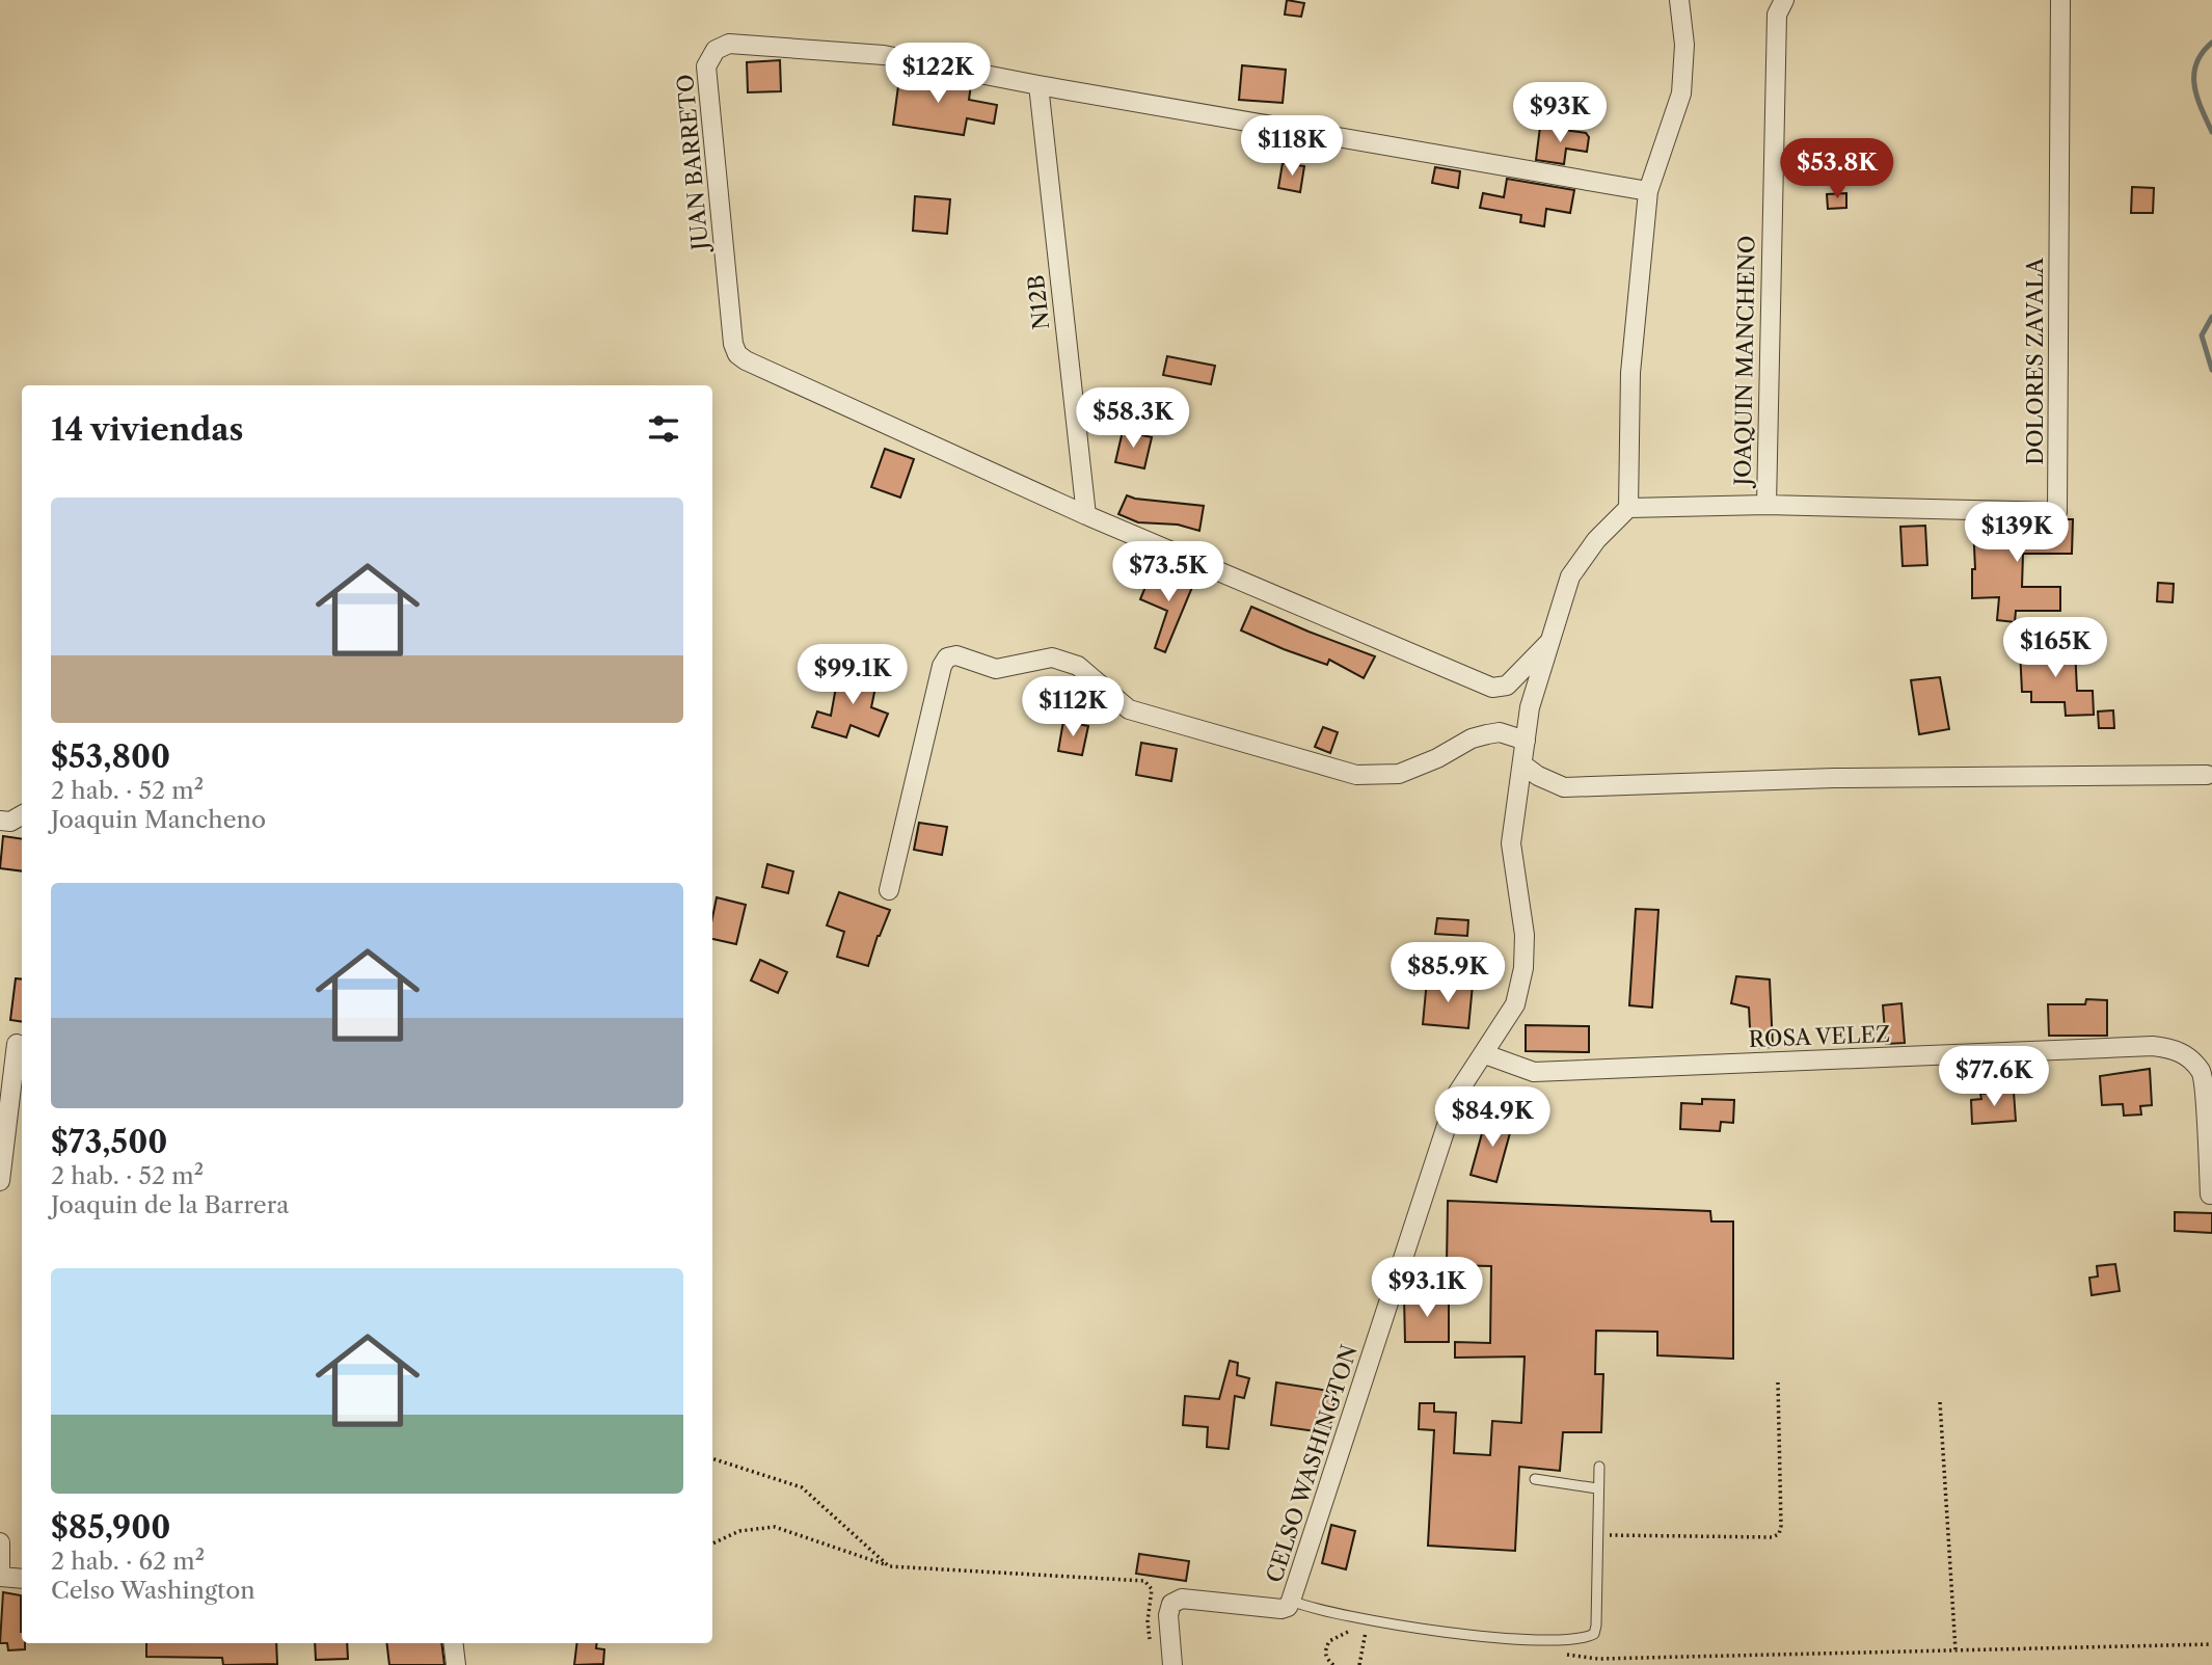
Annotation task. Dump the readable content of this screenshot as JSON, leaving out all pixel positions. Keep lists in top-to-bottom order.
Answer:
{
  "streets": {
    "street": [
      "JUAN BARRETO",
      "N12B",
      "JOAQUIN MANCHENO",
      "DOLORES ZAVALA",
      "ROSA VELEZ",
      "CELSO WASHINGTON"
    ]
  },
  "crossings": [
    ["JUAN BARRETO", "N12B"],
    ["JOAQUIN MANCHENO", "DOLORES ZAVALA"],
    ["DOLORES ZAVALA", "CELSO WASHINGTON"],
    ["ROSA VELEZ", "CELSO WASHINGTON"]
  ],
  "page": {
    "price": [
      "$122K",
      "$93K",
      "$118K",
      "$53.8K",
      "$58.3K",
      "$139K",
      "$73.5K",
      "$165K",
      "$99.1K",
      "$112K",
      "$85.9K",
      "$77.6K",
      "$84.9K",
      "$93.1K"
    ],
    "heading": "14 viviendas",
    "list": [
      {
        "name": "$53,800",
        "note": "2 hab. · 52 m² · Joaquin Mancheno"
      },
      {
        "name": "$73,500",
        "note": "2 hab. · 52 m² · Joaquin de la Barrera"
      },
      {
        "name": "$85,900",
        "note": "2 hab. · 62 m² · Celso Washington"
      }
    ]
  }
}
